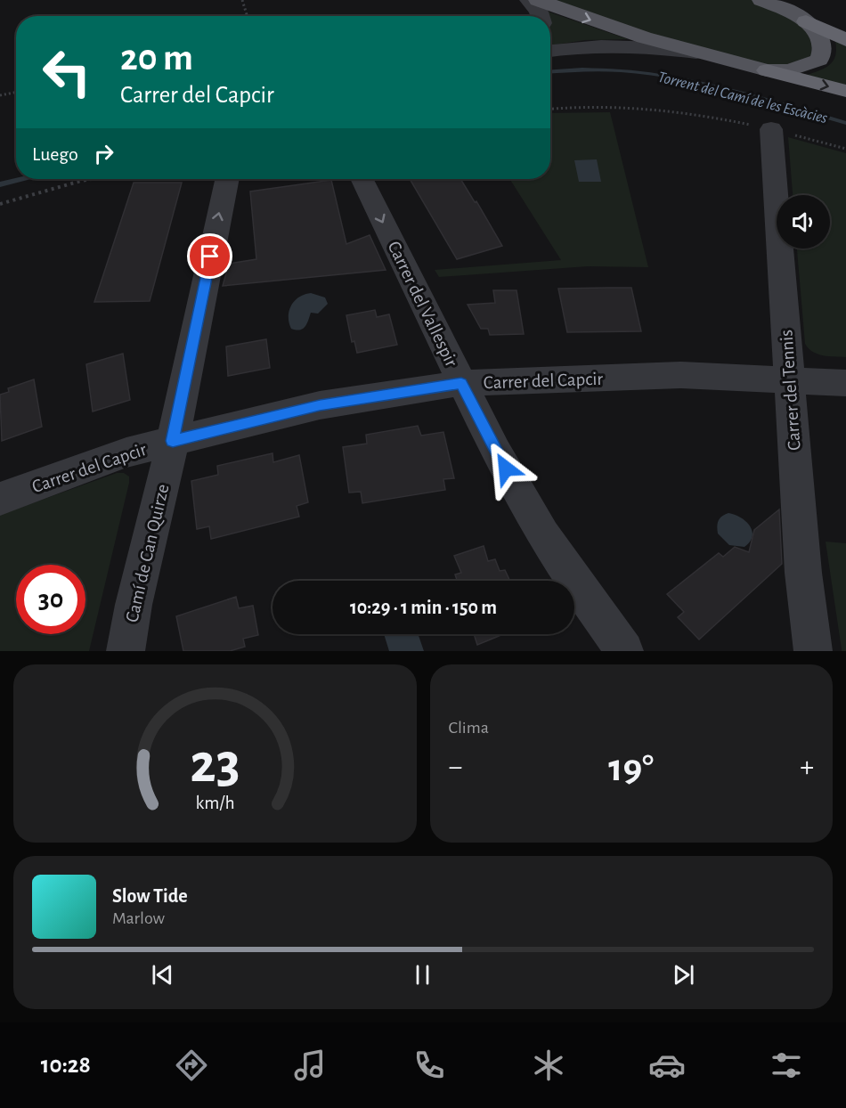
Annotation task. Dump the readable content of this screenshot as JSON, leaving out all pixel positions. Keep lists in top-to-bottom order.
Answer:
{
  "streets": {
    "street": [
      "Carrer del Vallespir",
      "Carrer del Capcir",
      "Carrer del Tennis",
      "Camí de Can Quirze"
    ]
  },
  "crossings": [
    ["Carrer del Vallespir", "Carrer del Capcir"],
    ["Carrer del Capcir", "Carrer del Tennis"],
    ["Carrer del Capcir", "Camí de Can Quirze"]
  ],
  "one_way": ["Carrer del Vallespir", "Camí de Can Quirze"],
  "water": ["Torrent del Camí de les Escàcies"],
  "page": {
    "turn": ["20 m", "Carrer del Capcir"],
    "then": "Luego",
    "limit": "30",
    "trip": "10:29 · 1 min · 150 m",
    "tile": "Clima",
    "heat": ["−", "19°", "+"],
    "song": ["Slow Tide", "Marlow"],
    "tabs": "10:28",
    "gauge": ["23", "km/h"]
  }
}
